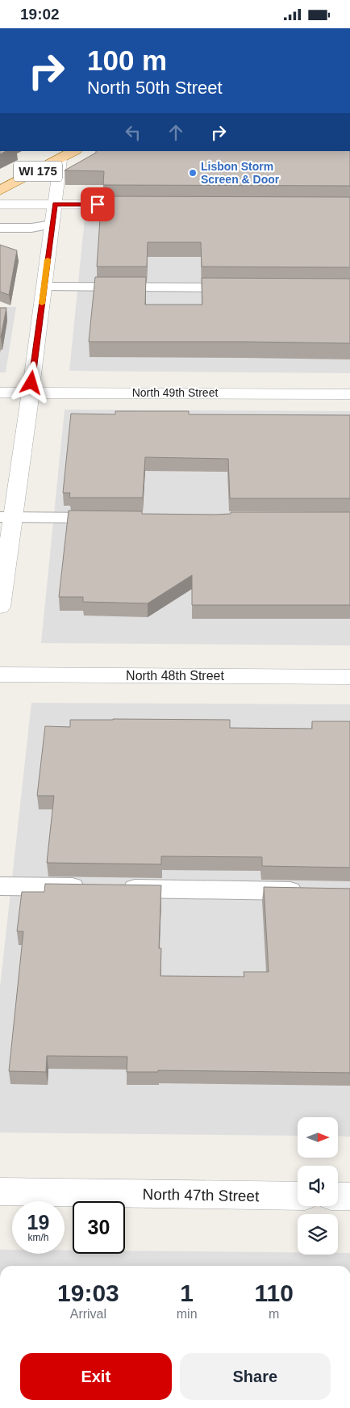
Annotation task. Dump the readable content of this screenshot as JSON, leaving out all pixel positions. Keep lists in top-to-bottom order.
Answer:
{
  "streets": {
    "main road": ["WI 175"],
    "street": ["North 49th Street", "North 48th Street", "North 47th Street"]
  },
  "places": ["Lisbon Storm Screen & Door"],
  "north": "right",
  "page": {
    "status": "19:02",
    "turn": ["100 m", "North 50th Street"],
    "speed": "19 km/h",
    "limit": "30",
    "eta": [
      "19:03",
      "Arrival",
      "1",
      "min",
      "110",
      "m"
    ],
    "buttons": ["Exit", "Share"]
  }
}
